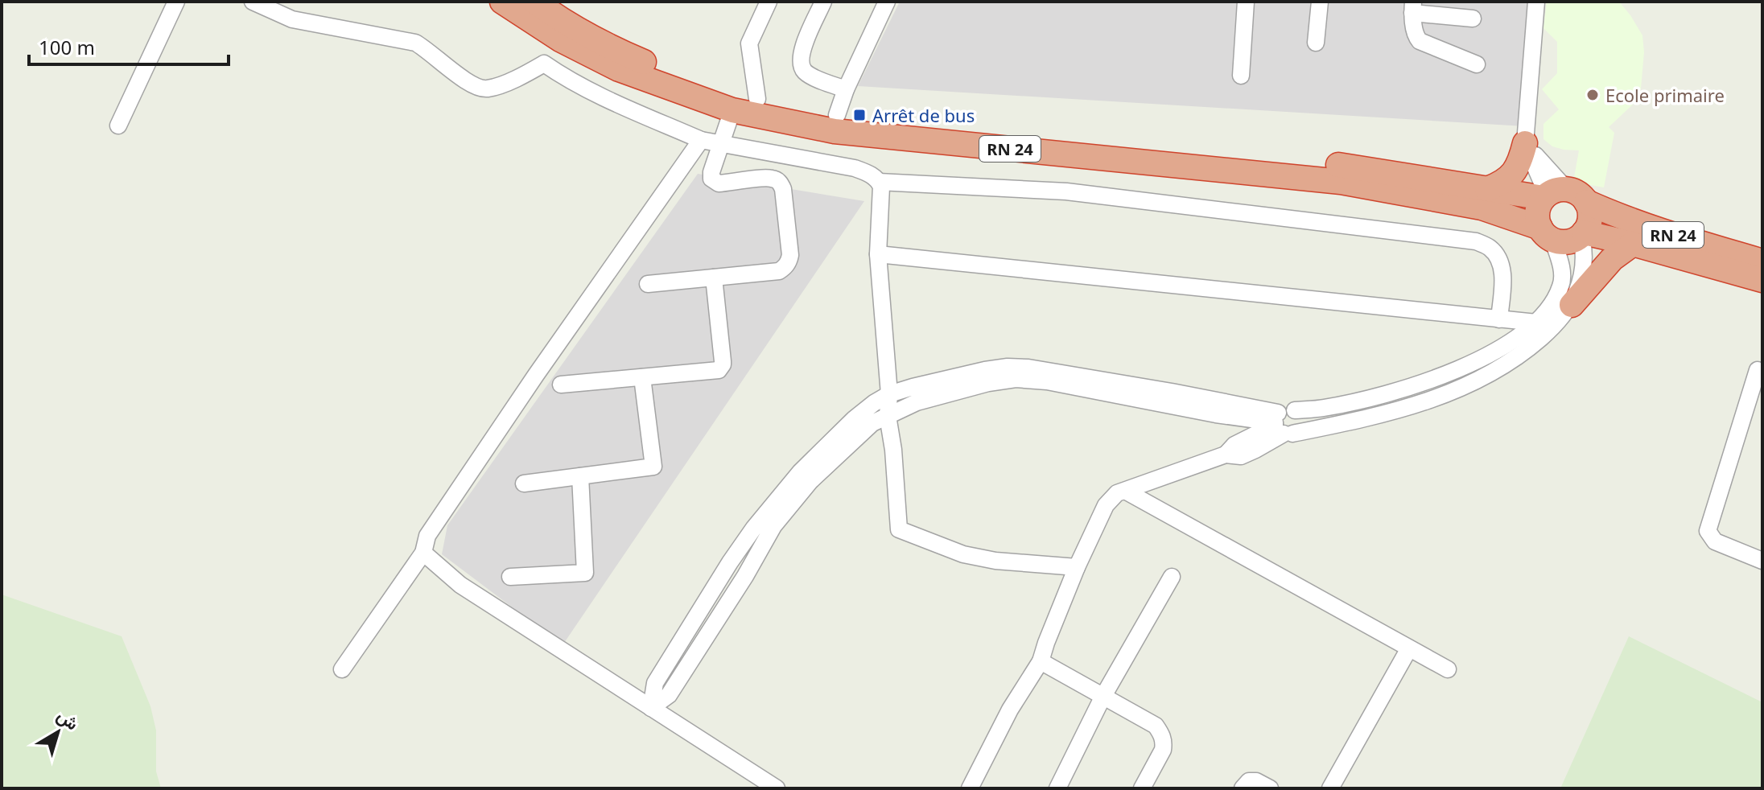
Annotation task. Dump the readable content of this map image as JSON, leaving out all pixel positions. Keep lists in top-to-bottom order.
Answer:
{
  "streets": {
    "highway": ["RN 24"]
  },
  "places": {
    "other": ["Ecole primaire"],
    "transit": ["Arrêt de bus"]
  },
  "scale_bar": "100 m",
  "north": "top right"
}
